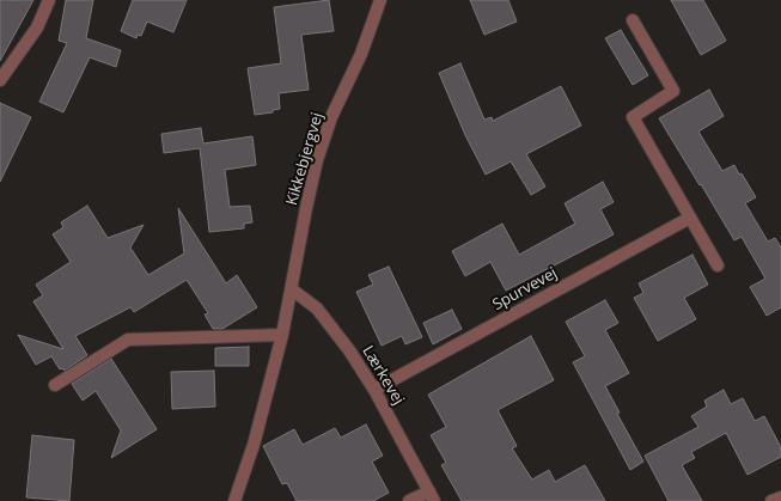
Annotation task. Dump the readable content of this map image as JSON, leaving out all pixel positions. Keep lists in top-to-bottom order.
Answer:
{
  "streets": {
    "street": ["Kikkebjergvej", "Spurvevej", "Lærkevej"]
  },
  "crossings": [
    ["Kikkebjergvej", "Lærkevej"],
    ["Spurvevej", "Lærkevej"]
  ]
}
